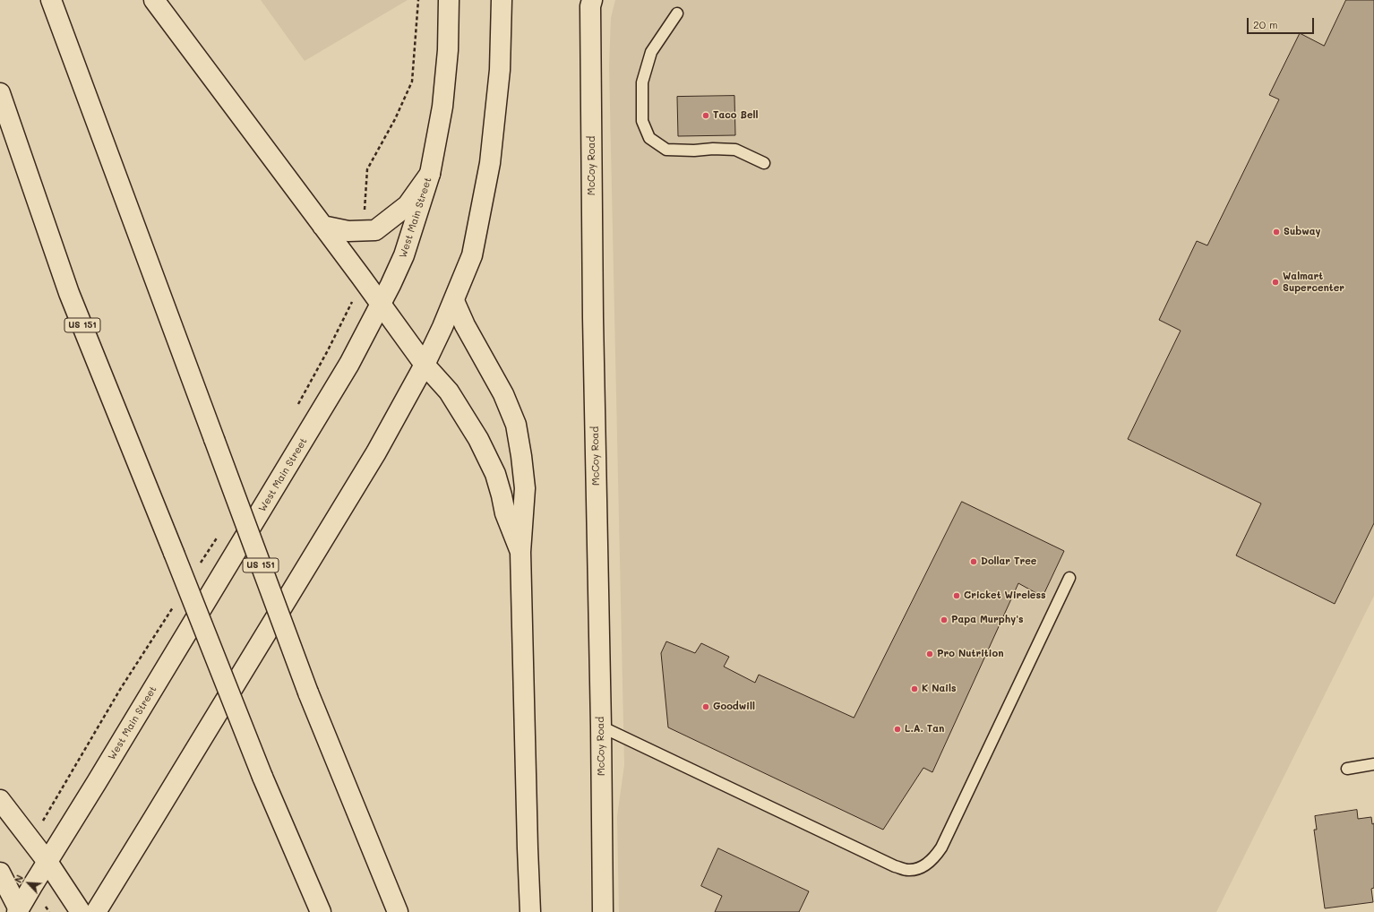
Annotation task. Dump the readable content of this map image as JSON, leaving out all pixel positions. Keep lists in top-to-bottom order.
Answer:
{
  "streets": {
    "main road": ["McCoy Road", "West Main Street", "US 151"]
  },
  "places": [
    "Taco Bell",
    "Subway",
    "Walmart Supercenter",
    "Dollar Tree",
    "Cricket Wireless",
    "Papa Murphy's",
    "Pro Nutrition",
    "K Nails",
    "Goodwill",
    "L.A. Tan"
  ],
  "scale_bar": "20 m",
  "north": "top left"
}
